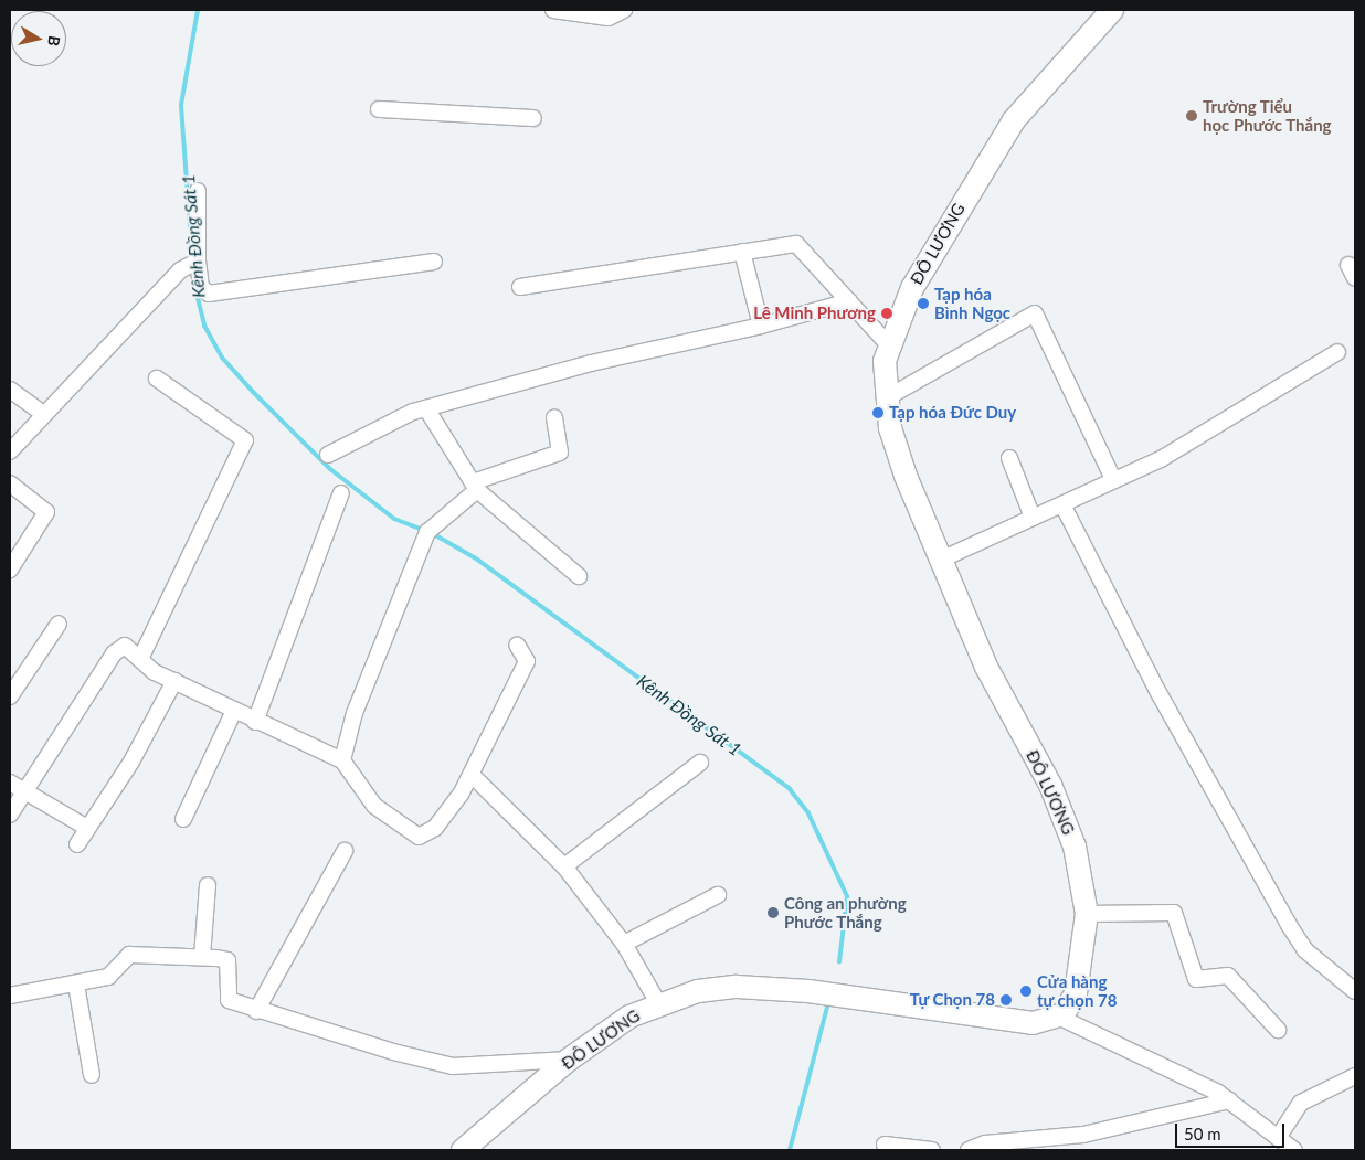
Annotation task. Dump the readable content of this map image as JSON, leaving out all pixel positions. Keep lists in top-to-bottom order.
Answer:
{
  "streets": {
    "street": ["ĐÔ LƯƠNG"]
  },
  "water": ["Kênh Đồng Sát 1"],
  "places": [
    "Trường Tiểu học Phước Thắng",
    "Tạp hóa Bình Ngọc",
    "Lê Minh Phương",
    "Tạp hóa Đức Duy",
    "Công an phường Phước Thắng",
    "Cửa hàng tự chọn 78",
    "Tự Chọn 78"
  ],
  "scale_bar": "50 m",
  "north": "right"
}
